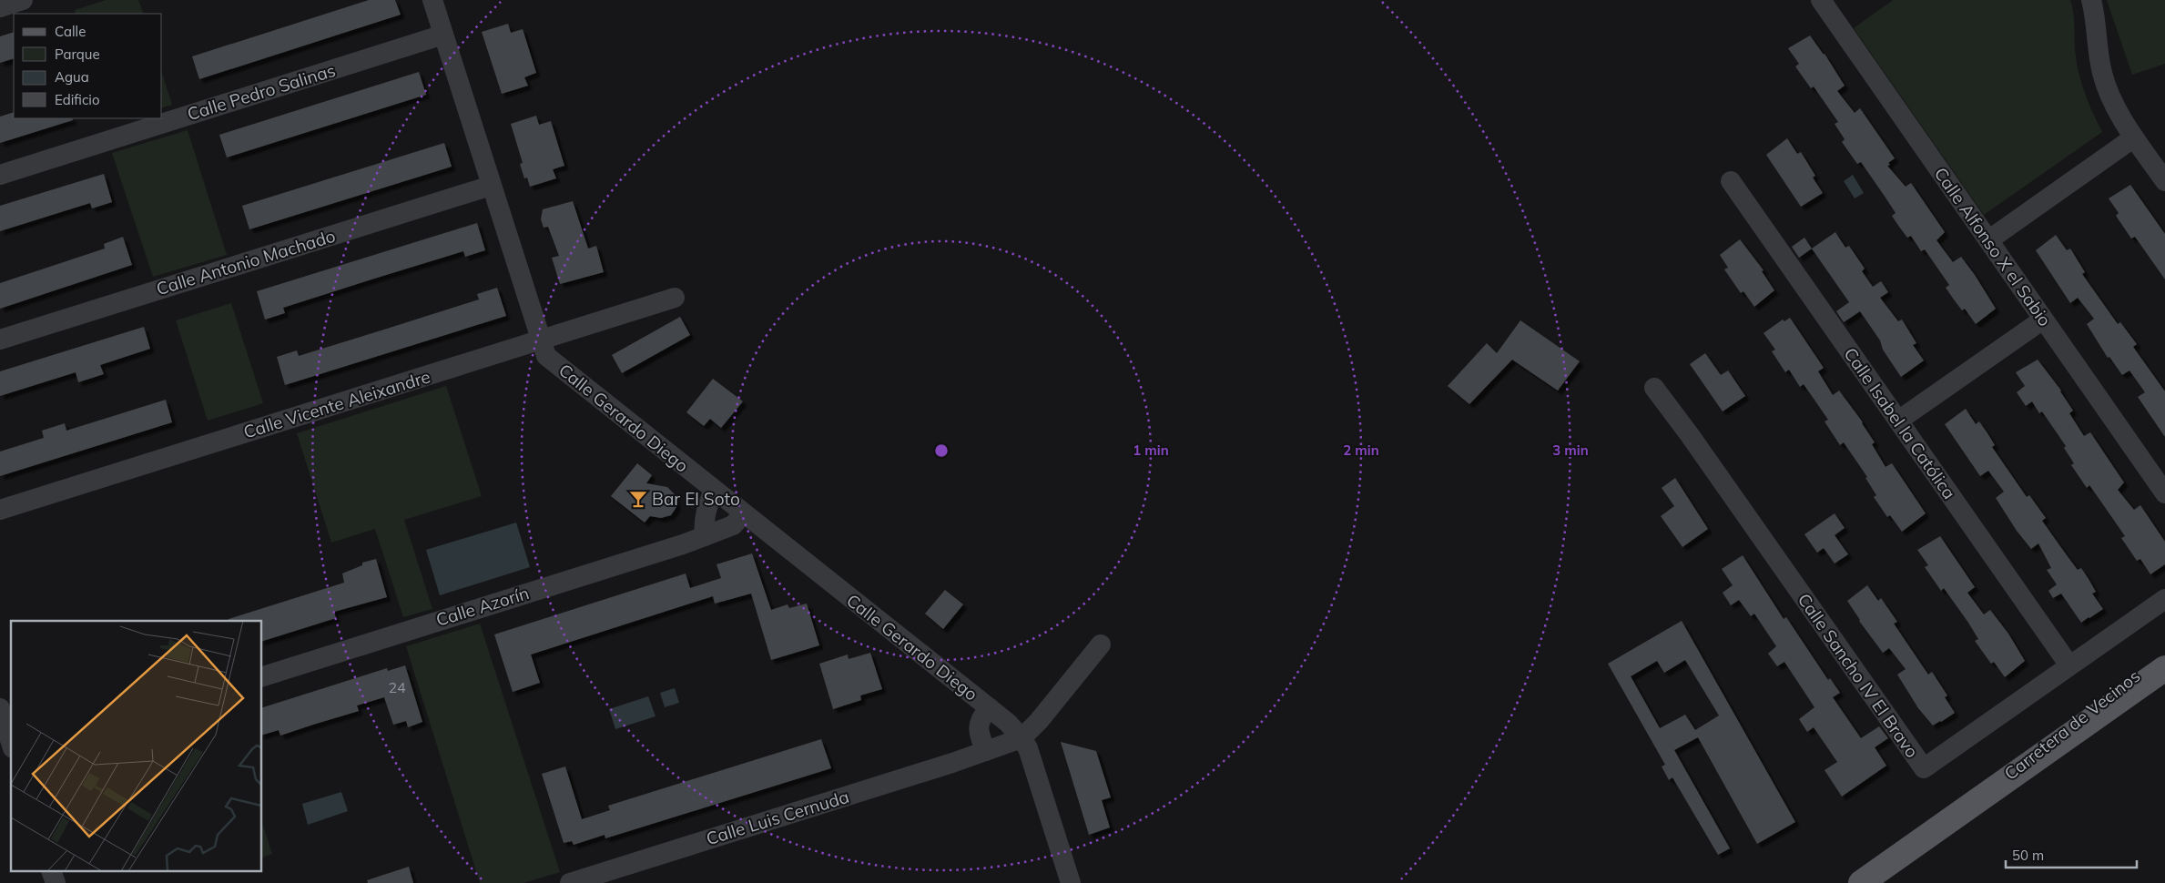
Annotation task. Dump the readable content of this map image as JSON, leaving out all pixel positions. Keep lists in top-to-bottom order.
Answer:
{
  "streets": {
    "main road": ["Carretera de Vecinos"],
    "street": [
      "Calle Pedro Salinas",
      "Calle Alfonso X el Sabio",
      "Calle Antonio Machado",
      "Calle Vicente Aleixandre",
      "Calle Gerardo Diego",
      "Calle Isabel la Católica",
      "Calle Azorín",
      "Calle Sancho IV El Bravo",
      "Calle Luis Cernuda"
    ]
  },
  "crossings": [
    ["Calle Pedro Salinas", "Calle Gerardo Diego"],
    ["Calle Antonio Machado", "Calle Gerardo Diego"],
    ["Calle Vicente Aleixandre", "Calle Gerardo Diego"],
    ["Calle Gerardo Diego", "Calle Azorín"],
    ["Calle Gerardo Diego", "Calle Luis Cernuda"],
    ["Calle Isabel la Católica", "Calle Sancho IV El Bravo"]
  ],
  "places": {
    "bar": ["Bar El Soto"]
  },
  "house_numbers": ["24"],
  "legend": [
    "Calle",
    "Parque",
    "Agua",
    "Edificio"
  ],
  "scale_bar": "50 m",
  "rings": ["1 min", "2 min", "3 min"]
}
